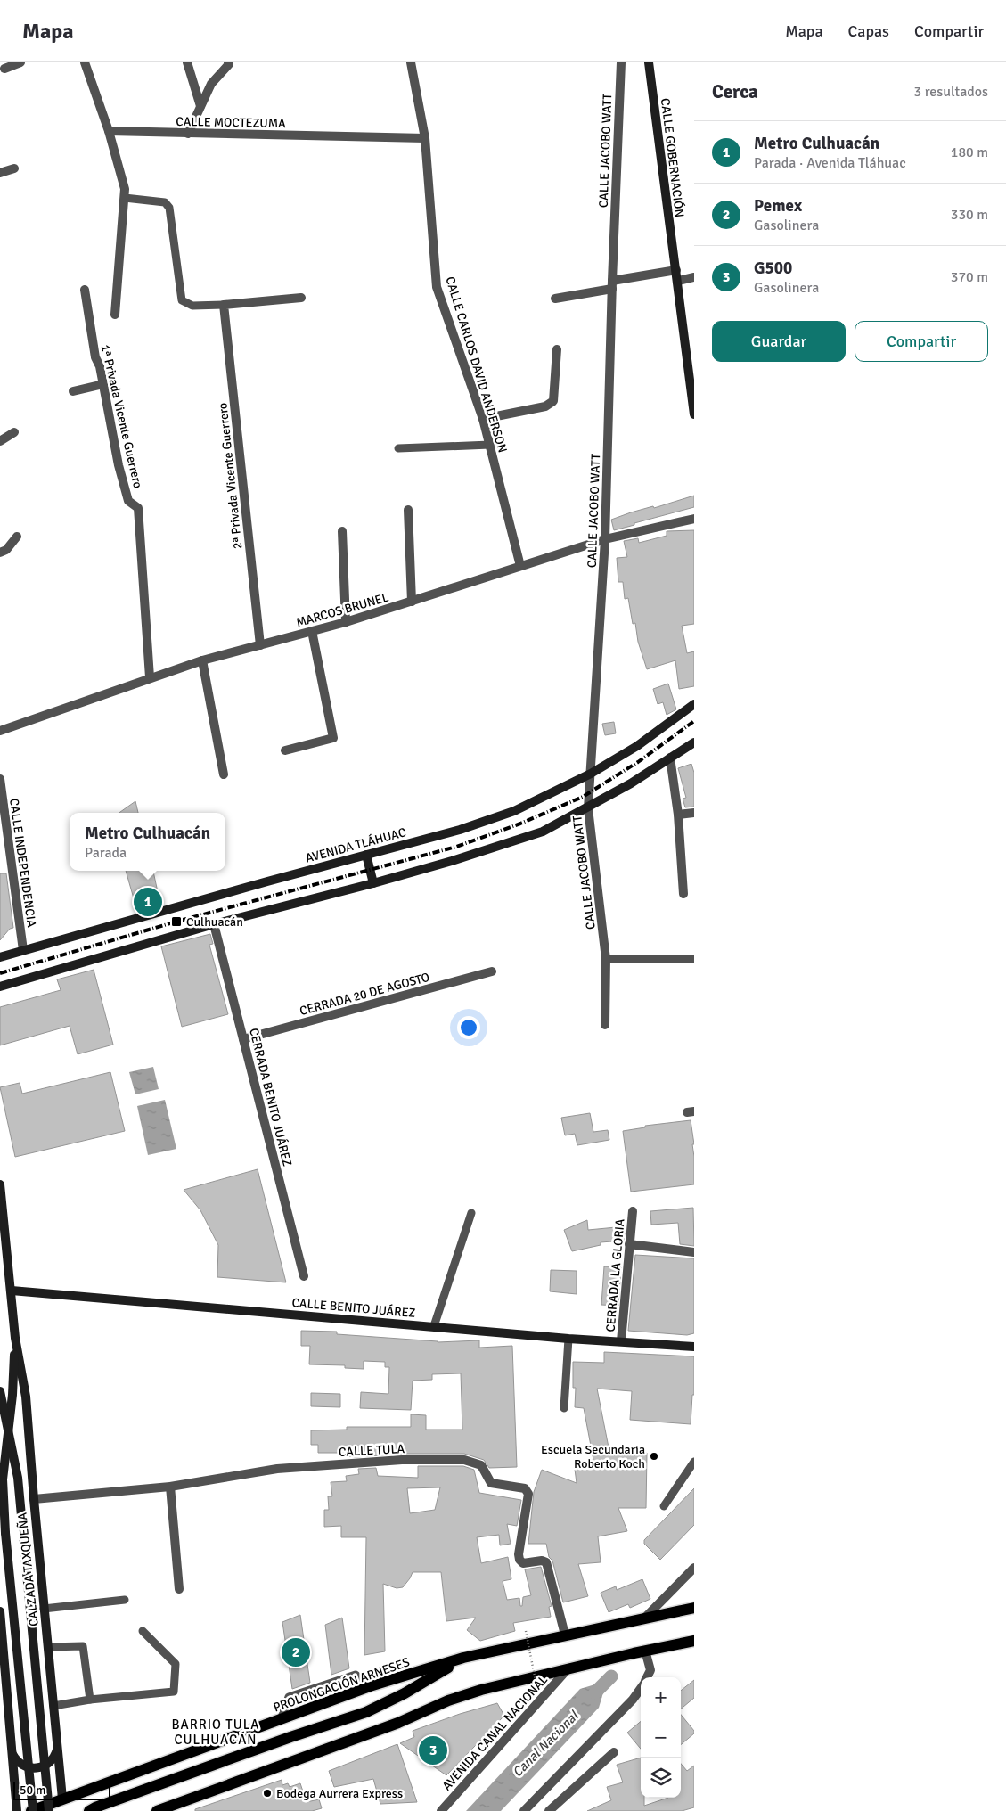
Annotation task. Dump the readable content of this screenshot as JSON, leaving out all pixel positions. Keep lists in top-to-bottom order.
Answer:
{
  "streets": {
    "main road": [
      "CALLE GOBERNACIÓN",
      "AVENIDA TLÁHUAC",
      "CALLE BENITO JUÁREZ",
      "CALZADA TAXQUEÑA",
      "PROLONGACIÓN ARNESES"
    ],
    "street": [
      "CALLE MOCTEZUMA",
      "CALLE JACOBO WATT",
      "CALLE CARLOS DAVID ANDERSON",
      "1ª Privada Vicente Guerrero",
      "2ª Privada Vicente Guerrero",
      "MARCOS BRUNEL",
      "CALLE INDEPENDENCIA",
      "CERRADA 20 DE AGOSTO",
      "CERRADA BENITO JUÁREZ",
      "CERRADA LA GLORIA",
      "CALLE TULA",
      "AVENIDA CANAL NACIONAL"
    ]
  },
  "crossings": [
    ["CALLE MOCTEZUMA", "CALLE CARLOS DAVID ANDERSON"],
    ["CALLE JACOBO WATT", "MARCOS BRUNEL"],
    ["CALLE JACOBO WATT", "AVENIDA TLÁHUAC"],
    ["CALLE CARLOS DAVID ANDERSON", "MARCOS BRUNEL"],
    ["1ª Privada Vicente Guerrero", "MARCOS BRUNEL"],
    ["2ª Privada Vicente Guerrero", "MARCOS BRUNEL"],
    ["AVENIDA TLÁHUAC", "CALLE INDEPENDENCIA"],
    ["CERRADA 20 DE AGOSTO", "CERRADA BENITO JUÁREZ"],
    ["CERRADA LA GLORIA", "CALLE BENITO JUÁREZ"],
    ["CALLE BENITO JUÁREZ", "CALZADA TAXQUEÑA"],
    ["CALLE TULA", "CALZADA TAXQUEÑA"],
    ["CALLE TULA", "PROLONGACIÓN ARNESES"],
    ["CALZADA TAXQUEÑA", "PROLONGACIÓN ARNESES"]
  ],
  "districts": ["BARRIO TULA CULHUACÁN"],
  "water": ["Canal Nacional"],
  "places": {
    "transit": ["Culhuacán"],
    "other": ["Escuela Secundaria Roberto Koch", "Bodega Aurrera Express"]
  },
  "scale_bar": "50 m",
  "page": {
    "header": "Mapa",
    "nav": ["Mapa", "Capas", "Compartir"],
    "heading": ["Cerca", "3 resultados"],
    "list": [
      {
        "mark": "1",
        "name": "Metro Culhuacán",
        "note": "Parada · Avenida Tláhuac",
        "value": "180 m"
      },
      {
        "mark": "2",
        "name": "Pemex",
        "note": "Gasolinera",
        "value": "330 m"
      },
      {
        "mark": "3",
        "name": "G500",
        "note": "Gasolinera",
        "value": "370 m"
      }
    ],
    "buttons": ["Guardar", "Compartir"],
    "popup": ["Metro Culhuacán", "Parada"],
    "pins": ["1", "2", "3"],
    "map_buttons": ["+", "−"],
    "scale": "50 m"
  }
}
